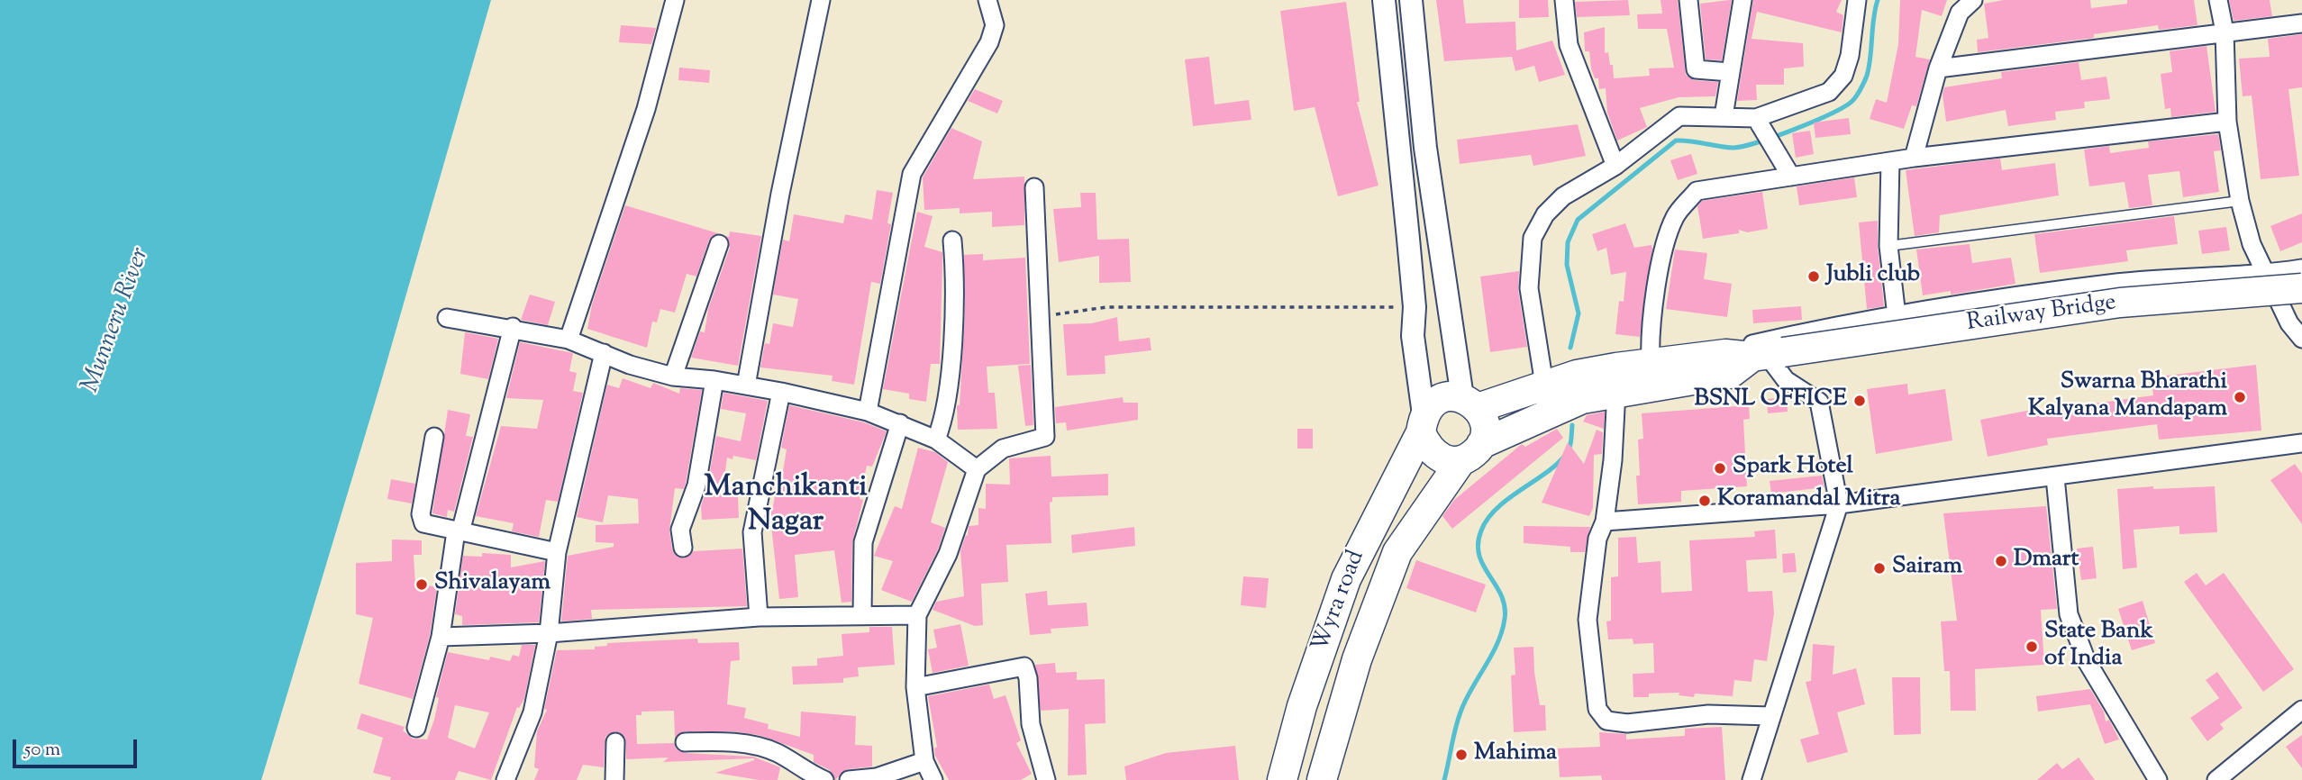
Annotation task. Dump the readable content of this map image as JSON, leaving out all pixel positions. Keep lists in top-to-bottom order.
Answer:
{
  "streets": {
    "main road": ["Railway Bridge", "Wyra road"]
  },
  "districts": ["Manchikanti Nagar"],
  "water": ["Munneru River"],
  "places": [
    "Jubli club",
    "Swarna Bharathi Kalyana Mandapam",
    "BSNL OFFICE",
    "Spark Hotel",
    "Koramandal Mitra",
    "Dmart",
    "Sairam",
    "Shivalayam",
    "State Bank of India",
    "Mahima"
  ],
  "scale_bar": "50 m"
}
